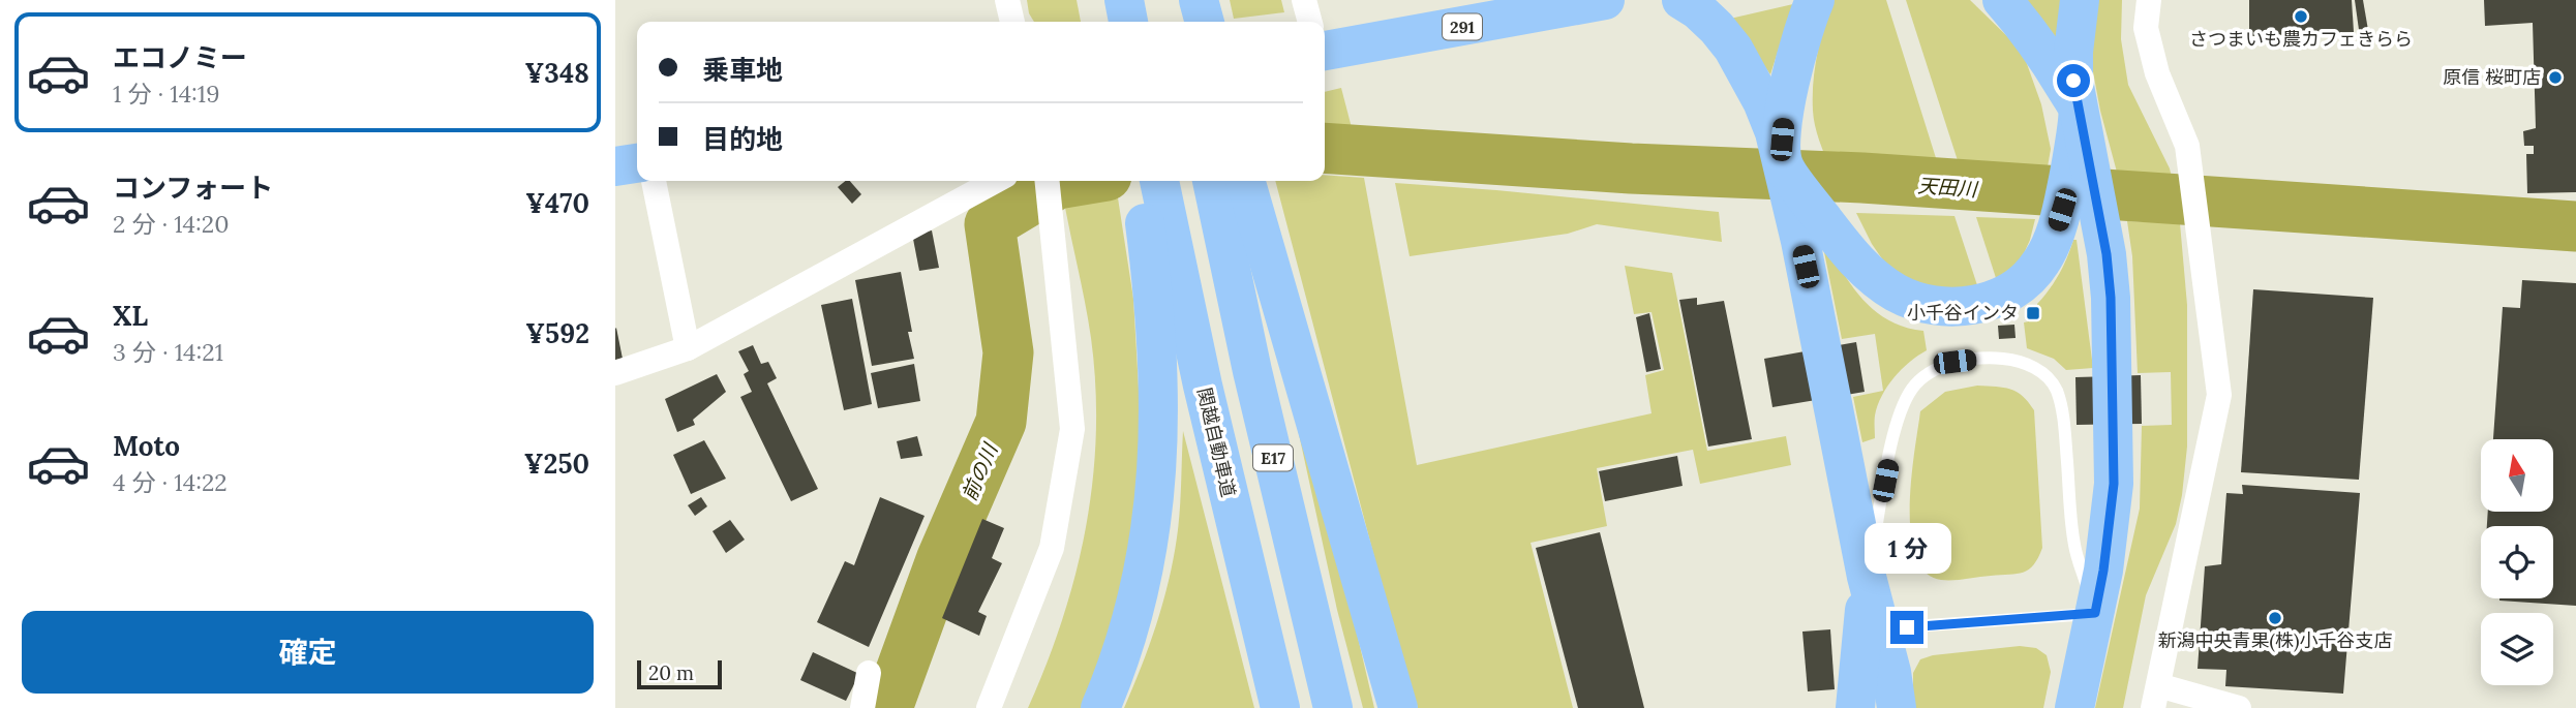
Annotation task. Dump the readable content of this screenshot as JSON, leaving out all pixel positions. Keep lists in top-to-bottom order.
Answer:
{
  "streets": {
    "highway": ["291", "関越自動車道", "E17"]
  },
  "water": ["天田川", "前の川"],
  "places": {
    "other": ["さつまいも農カフェきらら", "原信 桜町店", "新潟中央青果(株)小千谷支店"],
    "transit": ["小千谷インタ"]
  },
  "scale_bar": "20 m",
  "north": "top",
  "page": {
    "list": [
      {
        "name": "エコノミー",
        "note": "1 分 · 14:19",
        "value": "¥348"
      },
      {
        "name": "コンフォート",
        "note": "2 分 · 14:20",
        "value": "¥470"
      },
      {
        "name": "XL",
        "note": "3 分 · 14:21",
        "value": "¥592"
      },
      {
        "name": "Moto",
        "note": "4 分 · 14:22",
        "value": "¥250"
      }
    ],
    "banner": ["乗車地", "目的地"],
    "bubble": "1 分",
    "buttons": "確定",
    "scale": "20 m"
  }
}
